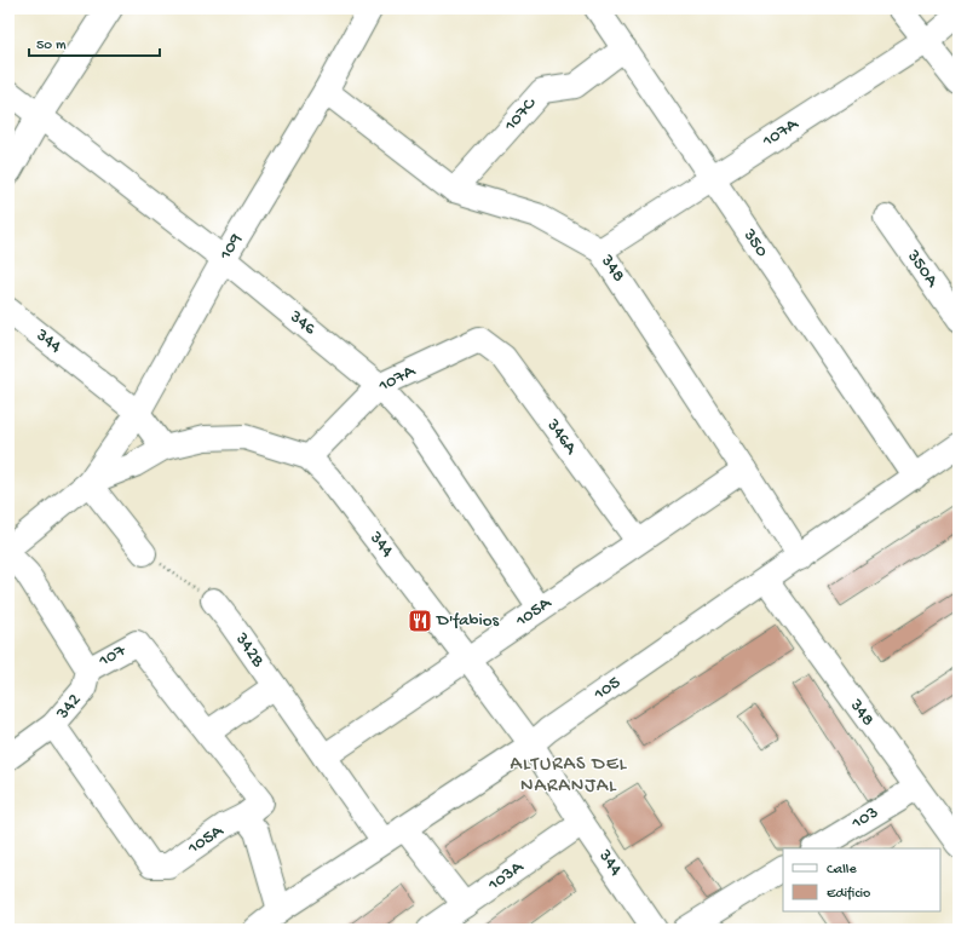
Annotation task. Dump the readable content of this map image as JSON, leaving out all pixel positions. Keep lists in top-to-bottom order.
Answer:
{
  "streets": {
    "street": [
      "107C",
      "107A",
      "350",
      "109",
      "348",
      "350A",
      "346",
      "344",
      "346A",
      "105A",
      "342B",
      "107",
      "105",
      "342",
      "103",
      "103A"
    ]
  },
  "crossings": [
    ["107C", "350"],
    ["107C", "348"],
    ["107A", "350"],
    ["107A", "348"],
    ["107A", "346"],
    ["107A", "344"],
    ["107A", "346A"],
    ["350", "105"],
    ["109", "348"],
    ["109", "346"],
    ["109", "344"],
    ["348", "105A"],
    ["348", "105"],
    ["348", "103"],
    ["346", "105A"],
    ["344", "105A"],
    ["344", "105"],
    ["344", "103A"],
    ["346A", "105A"],
    ["105A", "342B"],
    ["105A", "107"],
    ["105A", "342"],
    ["342B", "105"],
    ["107", "342"]
  ],
  "districts": ["ALTURAS DEL NARANJAL"],
  "places": {
    "restaurant": ["D'fabios"]
  },
  "legend": ["Calle", "Edificio"],
  "scale_bar": "50 m"
}
